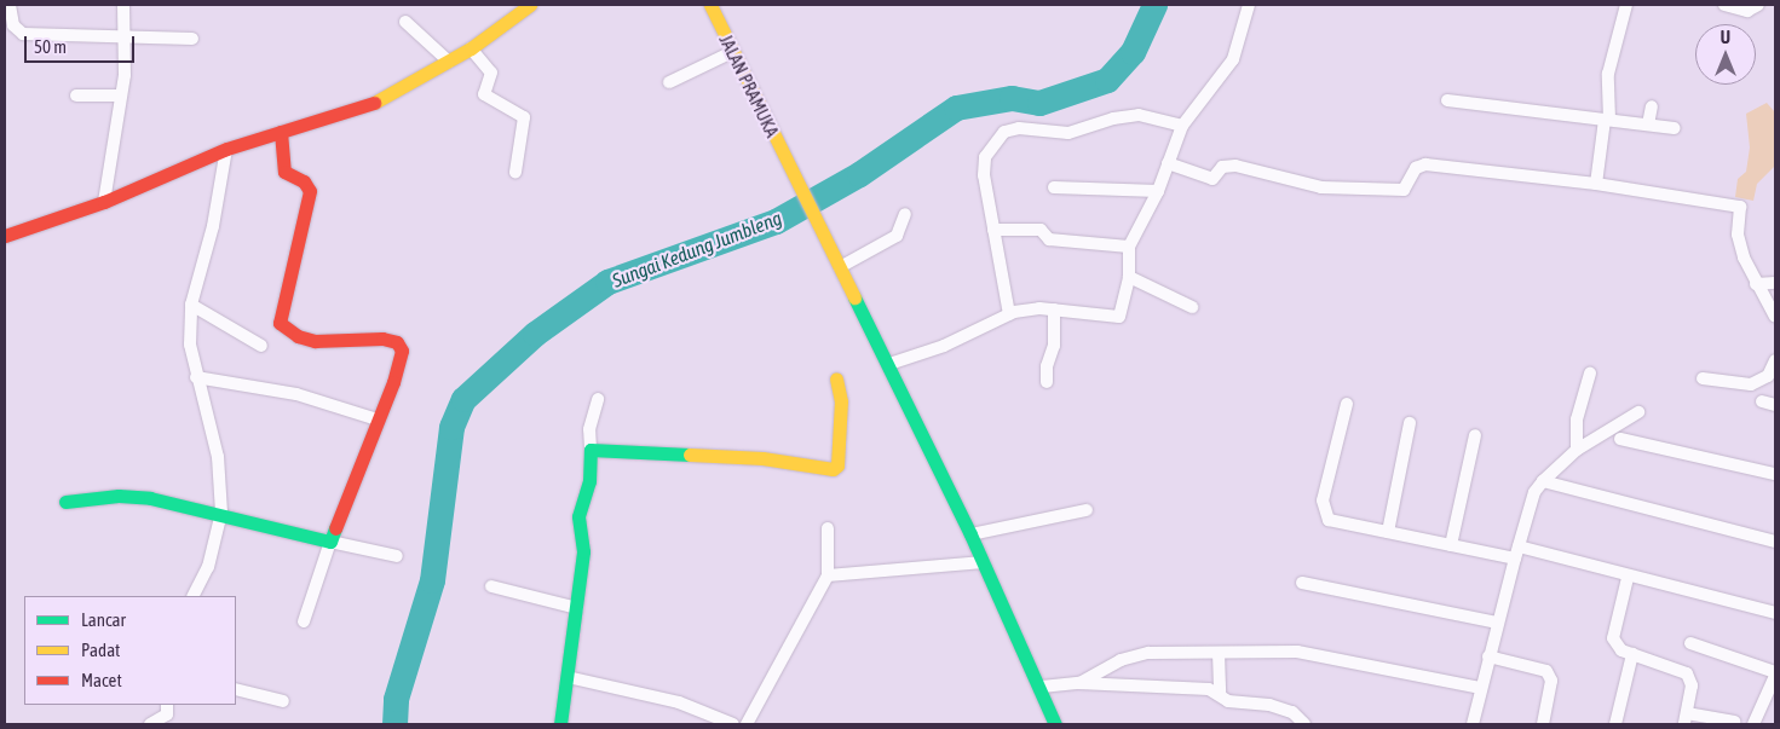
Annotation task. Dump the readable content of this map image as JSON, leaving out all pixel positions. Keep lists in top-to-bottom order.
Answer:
{
  "streets": {
    "street": ["JALAN PRAMUKA"]
  },
  "water": ["Sungai Kedung Jumbleng"],
  "legend": ["Lancar", "Padat", "Macet"],
  "scale_bar": "50 m",
  "north": "top"
}
